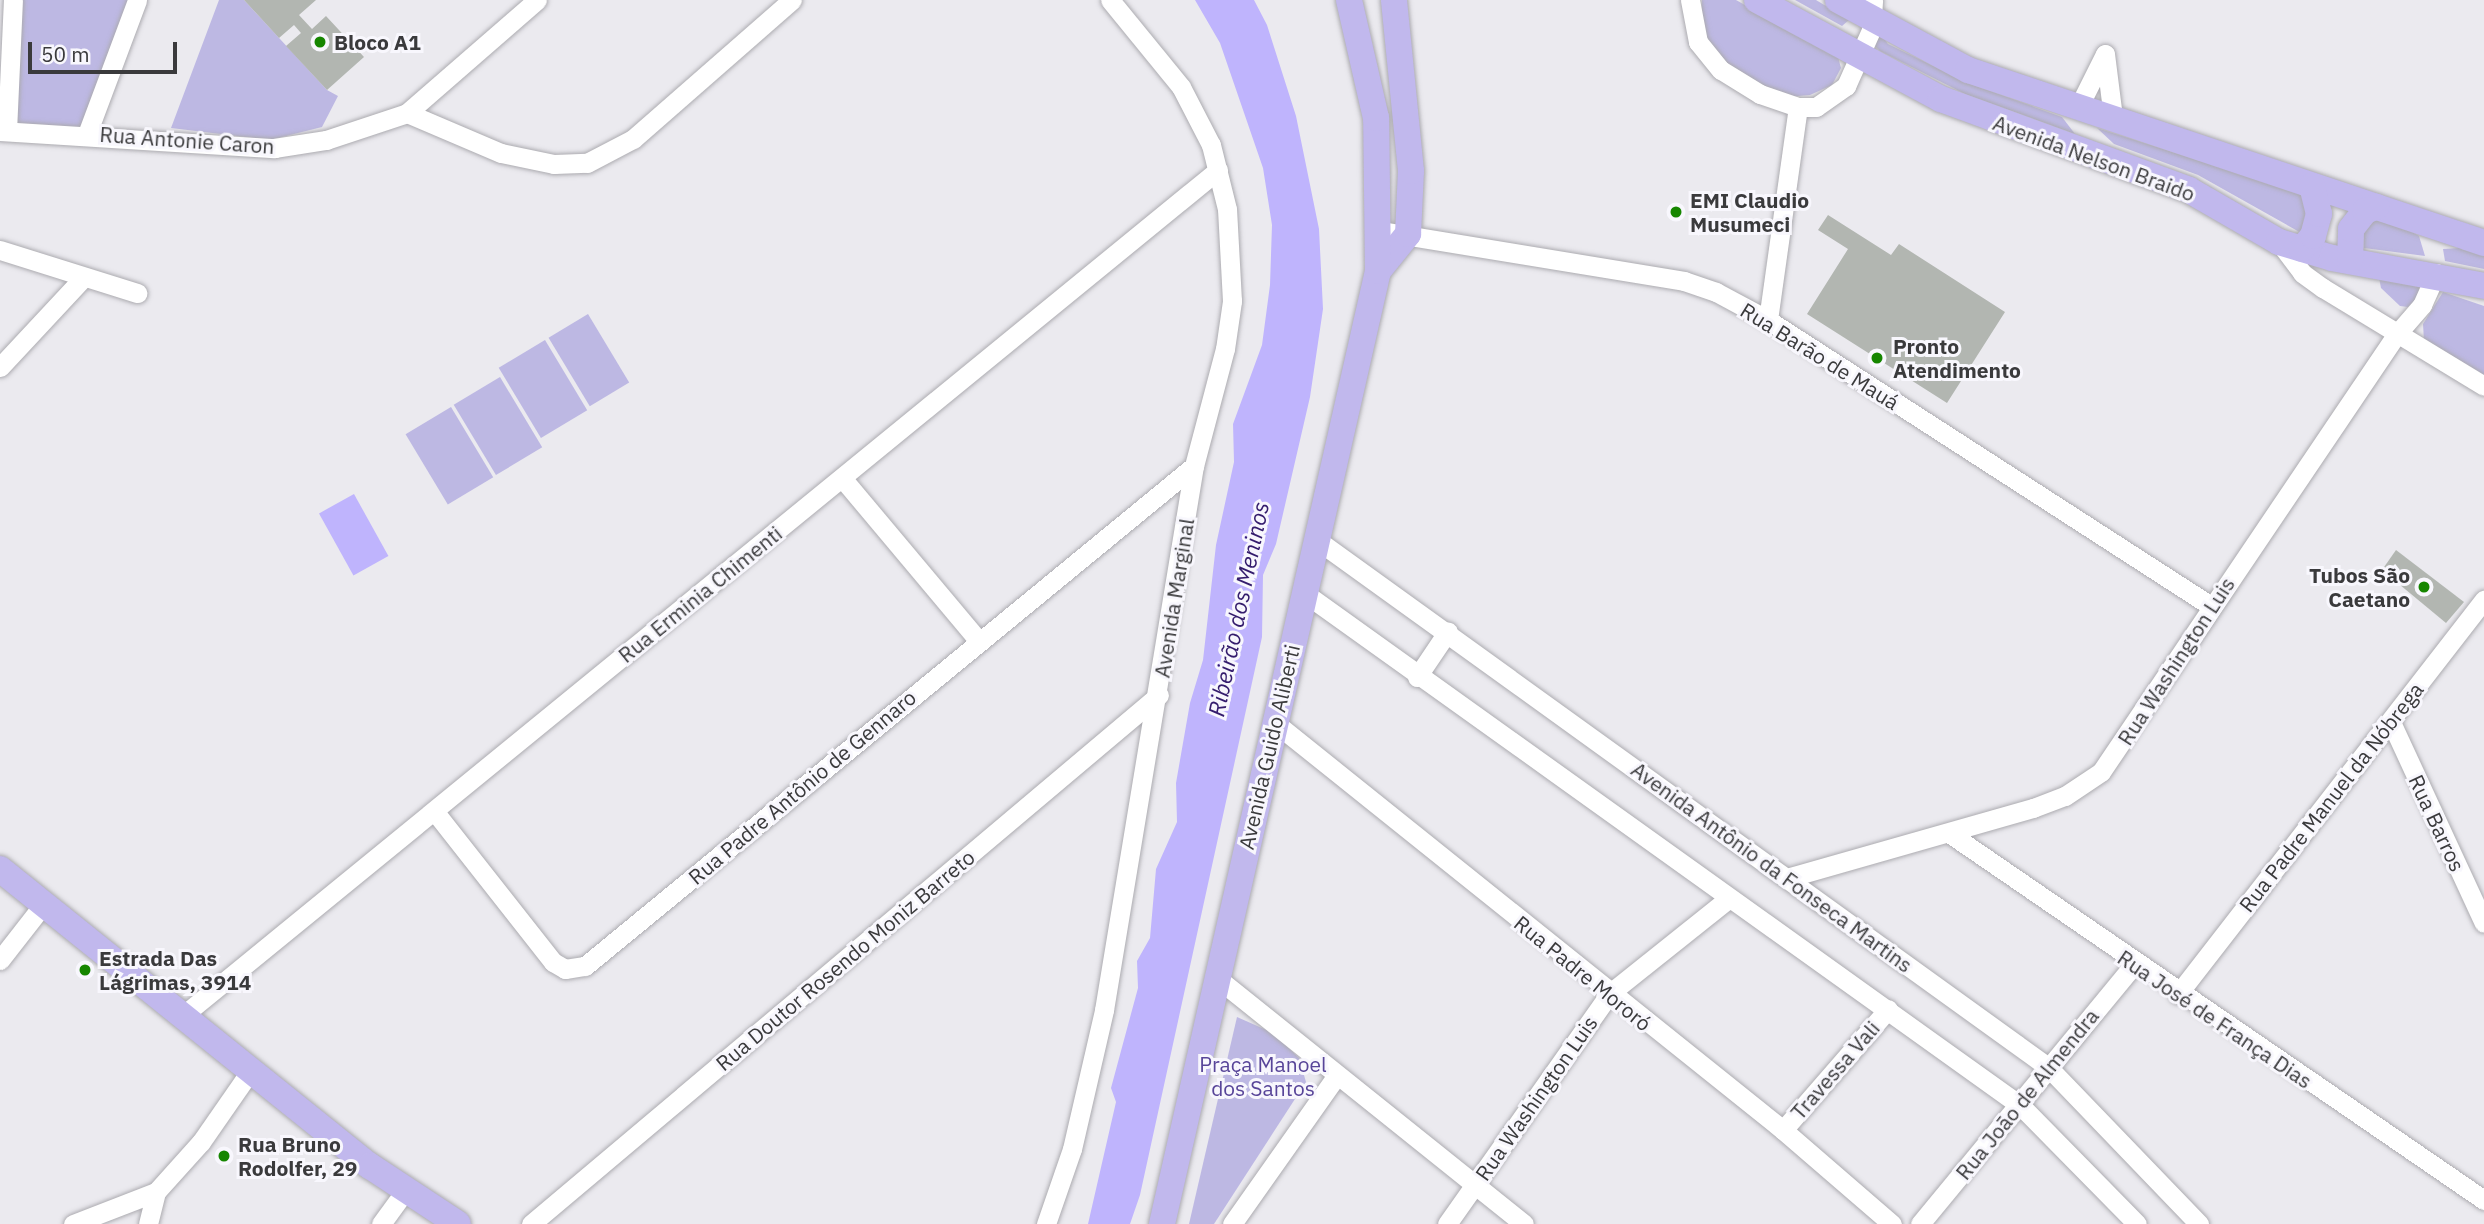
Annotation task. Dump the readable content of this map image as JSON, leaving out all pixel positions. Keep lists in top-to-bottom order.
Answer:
{
  "streets": {
    "main road": ["Avenida Nelson Braido", "Avenida Guido Aliberti"],
    "street": [
      "Rua Antonie Caron",
      "Rua Barão de Mauá",
      "Rua Erminia Chimenti",
      "Avenida Marginal",
      "Rua Washington Luis",
      "Rua Padre Antônio de Gennaro",
      "Rua Padre Manuel da Nóbrega",
      "Rua Barros",
      "Avenida Antônio da Fonseca Martins",
      "Rua Doutor Rosendo Moniz Barreto",
      "Rua Padre Mororó",
      "Rua José de França Dias",
      "Travessa Vali",
      "Rua João de Almendra"
    ]
  },
  "crossings": [
    ["Avenida Nelson Braido", "Rua Washington Luis"],
    ["Rua Barão de Mauá", "Rua Washington Luis"],
    ["Rua Barão de Mauá", "Avenida Guido Aliberti"],
    ["Rua Erminia Chimenti", "Avenida Marginal"],
    ["Rua Erminia Chimenti", "Rua Padre Antônio de Gennaro"],
    ["Avenida Marginal", "Rua Padre Antônio de Gennaro"],
    ["Avenida Marginal", "Rua Doutor Rosendo Moniz Barreto"],
    ["Rua Washington Luis", "Avenida Antônio da Fonseca Martins"],
    ["Rua Washington Luis", "Rua Padre Mororó"],
    ["Rua Washington Luis", "Rua José de França Dias"],
    ["Avenida Guido Aliberti", "Avenida Antônio da Fonseca Martins"],
    ["Avenida Guido Aliberti", "Rua Padre Mororó"],
    ["Rua Padre Manuel da Nóbrega", "Rua Barros"],
    ["Rua Padre Manuel da Nóbrega", "Rua José de França Dias"],
    ["Avenida Antônio da Fonseca Martins", "Rua João de Almendra"],
    ["Rua Padre Mororó", "Travessa Vali"],
    ["Rua José de França Dias", "Rua João de Almendra"]
  ],
  "water": ["Ribeirão dos Meninos"],
  "parks": ["Praça Manoel dos Santos"],
  "places": [
    "Bloco A1",
    "EMI Claudio Musumeci",
    "Pronto Atendimento",
    "Tubos São Caetano",
    "Estrada Das Lágrimas, 3914",
    "Rua Bruno Rodolfer, 29"
  ],
  "scale_bar": "50 m"
}
